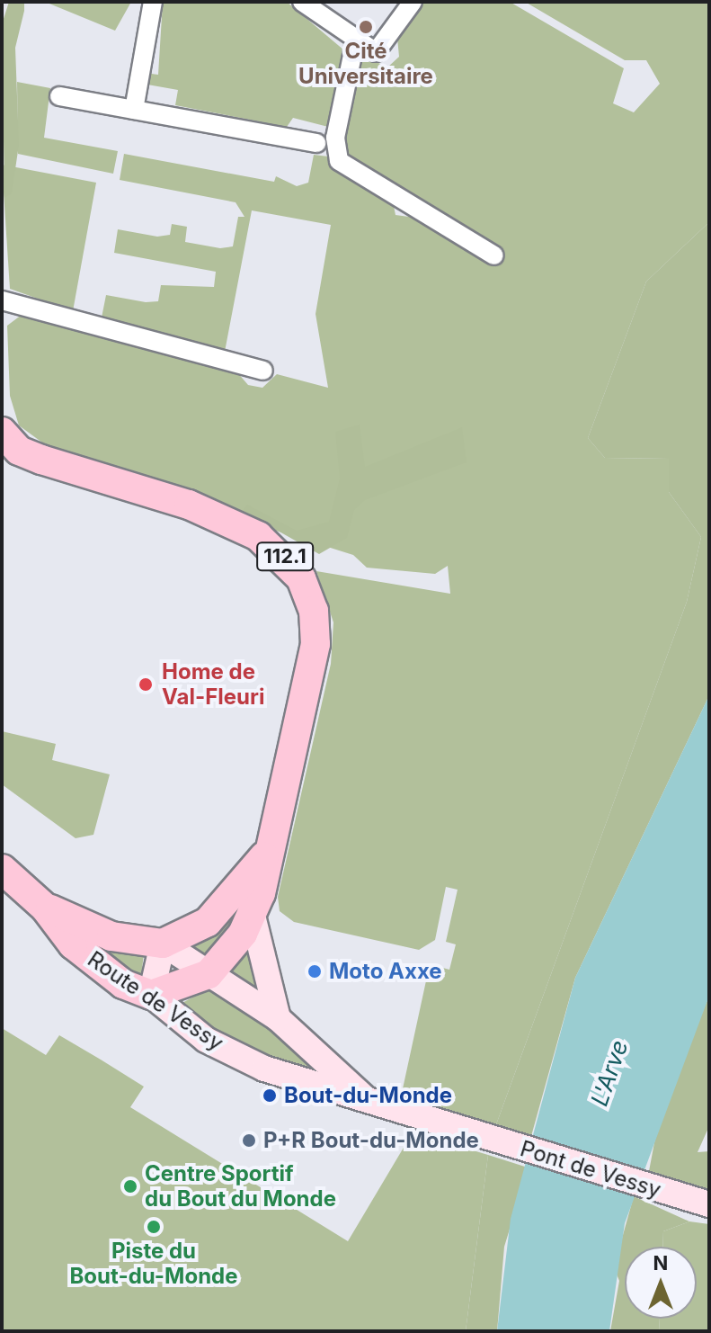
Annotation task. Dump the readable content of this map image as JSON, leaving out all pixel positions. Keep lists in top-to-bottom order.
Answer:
{
  "streets": {
    "main road": ["112.1", "Route de Vessy"],
    "street": ["Pont de Vessy"]
  },
  "crossings": [
    ["112.1", "Route de Vessy"],
    ["Route de Vessy", "Pont de Vessy"]
  ],
  "water": ["L'Arve"],
  "places": [
    "Cité Universitaire",
    "Home de Val-Fleuri",
    "Moto Axxe",
    "Bout-du-Monde",
    "P+R Bout-du-Monde",
    "Centre Sportif du Bout du Monde",
    "Piste du Bout-du-Monde"
  ],
  "north": "top"
}
